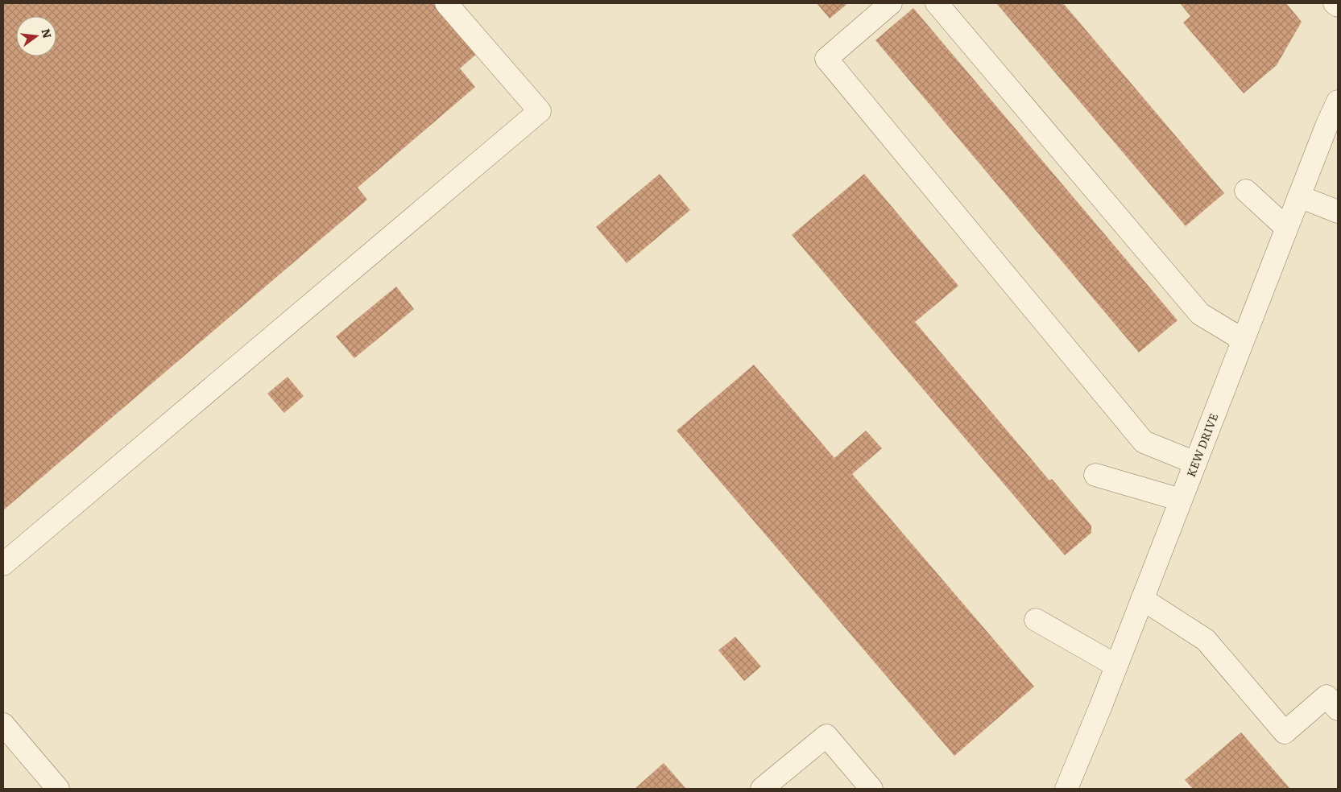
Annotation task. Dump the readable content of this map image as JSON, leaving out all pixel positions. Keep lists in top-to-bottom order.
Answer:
{
  "streets": {
    "street": ["KEW DRIVE"]
  },
  "north": "right"
}
